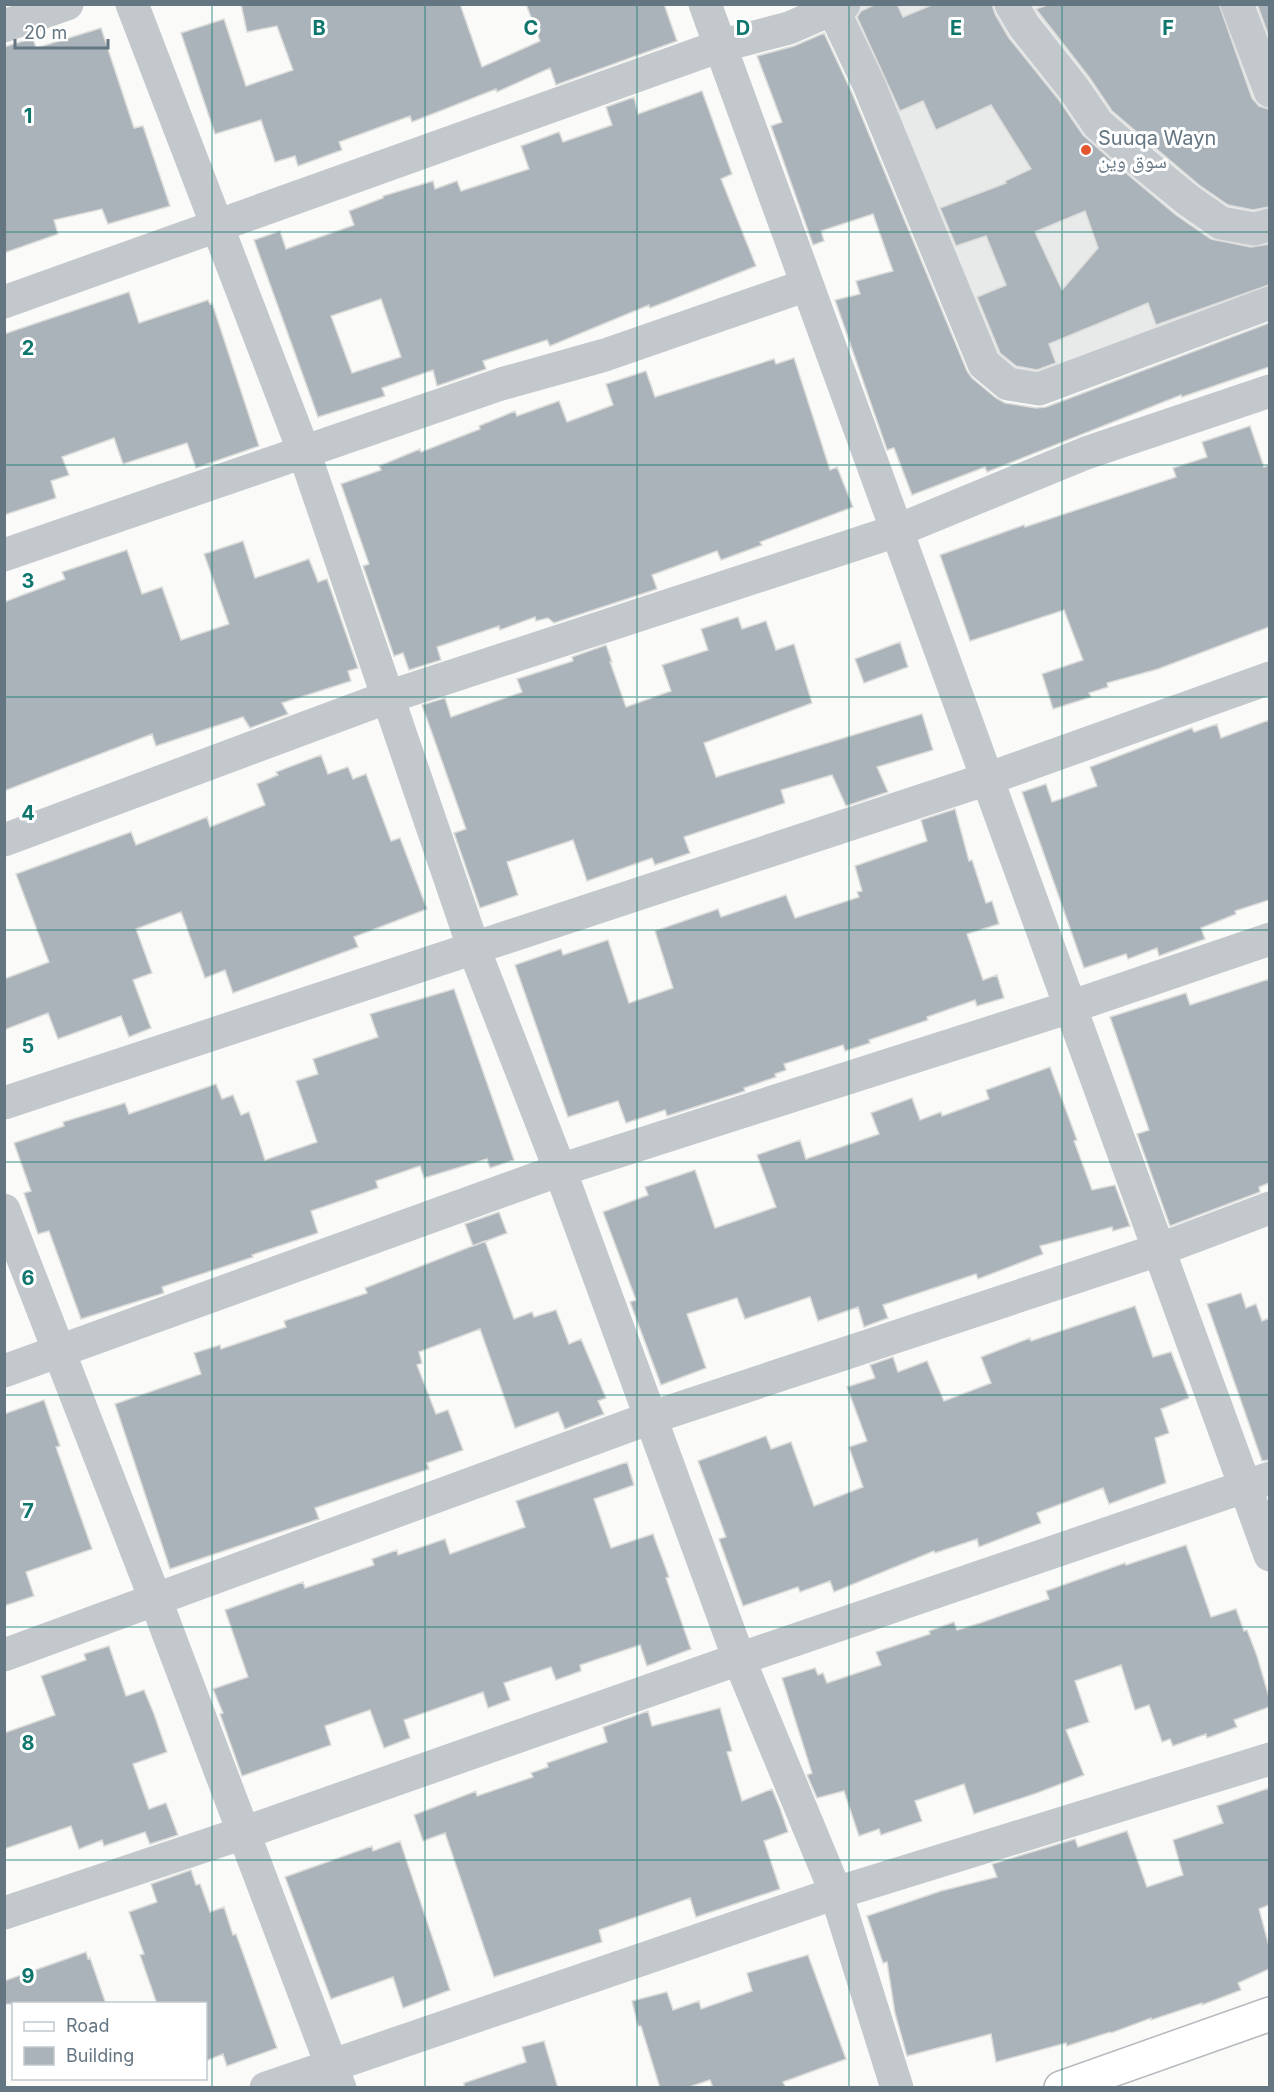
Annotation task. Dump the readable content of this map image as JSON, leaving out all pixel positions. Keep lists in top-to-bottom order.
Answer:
{
  "places": ["Suuqa Wayn سوق وين"],
  "legend": ["Road", "Building"],
  "scale_bar": "20 m",
  "grid": {
    "columns": [
      "B",
      "C",
      "D",
      "E",
      "F"
    ],
    "rows": [
      "1",
      "2",
      "3",
      "4",
      "5",
      "6",
      "7",
      "8",
      "9"
    ]
  }
}
